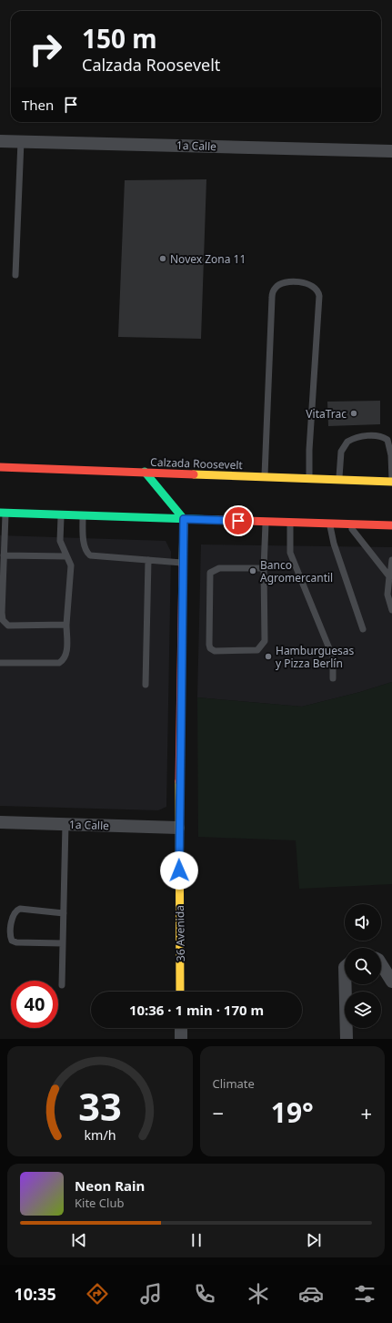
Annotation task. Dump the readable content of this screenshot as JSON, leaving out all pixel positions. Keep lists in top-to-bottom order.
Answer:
{
  "streets": {
    "main road": ["Calzada Roosevelt", "36 Avenida"],
    "street": ["1a Calle"]
  },
  "crossings": [
    ["1a Calle", "36 Avenida"]
  ],
  "places": [
    "Novex Zona 11",
    "VitaTrac",
    "Banco Agromercantil",
    "Hamburguesas y Pizza Berlín"
  ],
  "page": {
    "turn": ["150 m", "Calzada Roosevelt"],
    "then": "Then",
    "limit": "40",
    "trip": "10:36 · 1 min · 170 m",
    "tile": "Climate",
    "heat": ["−", "19°", "+"],
    "song": ["Neon Rain", "Kite Club"],
    "tabs": "10:35",
    "gauge": ["33", "km/h"]
  }
}
